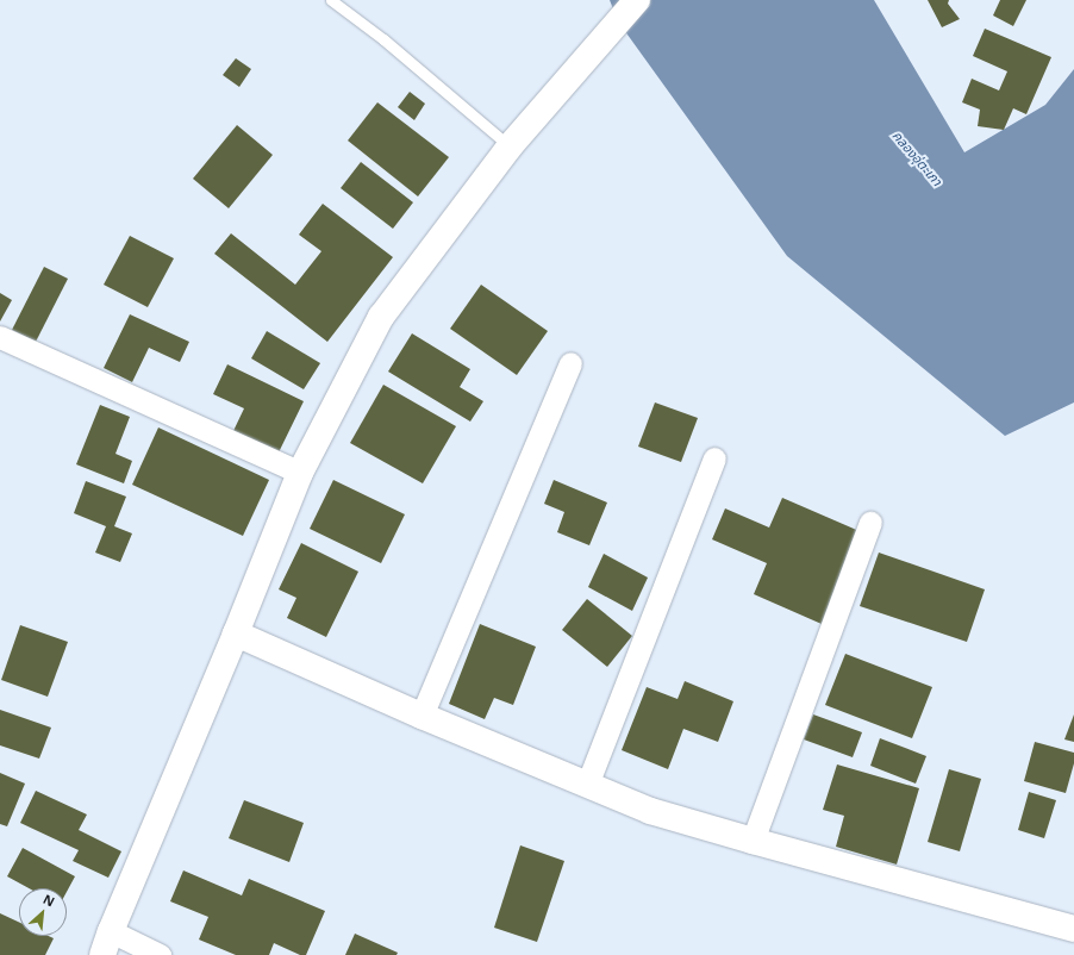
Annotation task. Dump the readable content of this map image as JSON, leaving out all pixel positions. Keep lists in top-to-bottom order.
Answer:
{
  "water": ["คลองอุ่ตะเภา"],
  "north": "top right"
}
